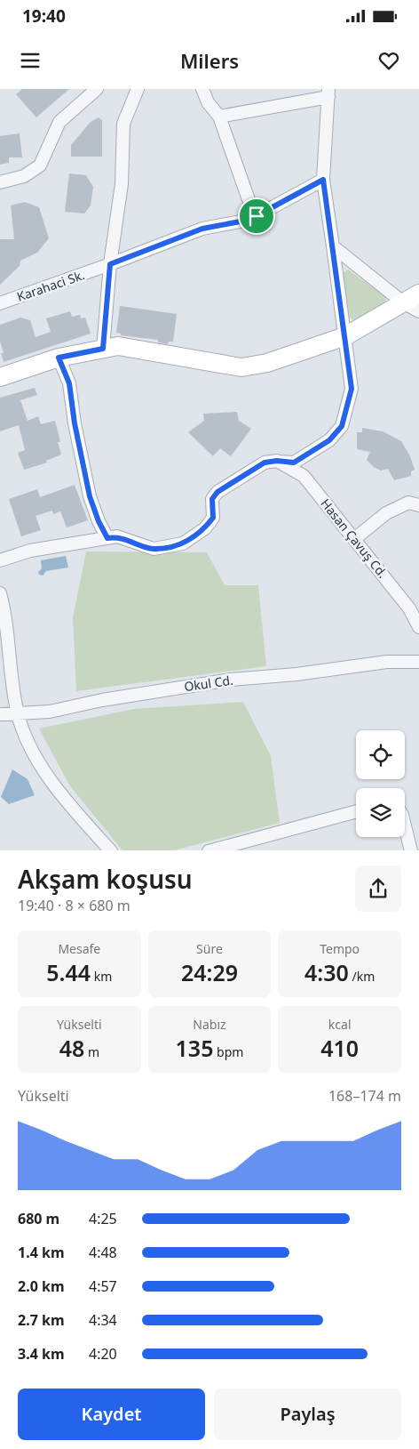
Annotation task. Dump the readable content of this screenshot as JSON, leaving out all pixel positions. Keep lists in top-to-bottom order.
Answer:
{
  "streets": {
    "street": ["Karahaci Sk.", "Hasan Çavuş Cd.", "Okul Cd."]
  },
  "page": {
    "status": "19:40",
    "header": "Milers",
    "heading": ["Akşam koşusu", "19:40 · 8 × 680 m"],
    "stats": [
      ["Mesafe", "5.44 km"],
      ["Süre", "24:29"],
      ["Tempo", "4:30 /km"],
      ["Yükselti", "48 m"],
      ["Nabız", "135 bpm"],
      ["kcal", "410"]
    ],
    "chart": ["Yükselti", "168–174 m"],
    "list": [
      {
        "name": "680 m",
        "note": "4:25"
      },
      {
        "name": "1.4 km",
        "note": "4:48"
      },
      {
        "name": "2.0 km",
        "note": "4:57"
      },
      {
        "name": "2.7 km",
        "note": "4:34"
      },
      {
        "name": "3.4 km",
        "note": "4:20"
      }
    ],
    "buttons": ["Kaydet", "Paylaş"]
  }
}
